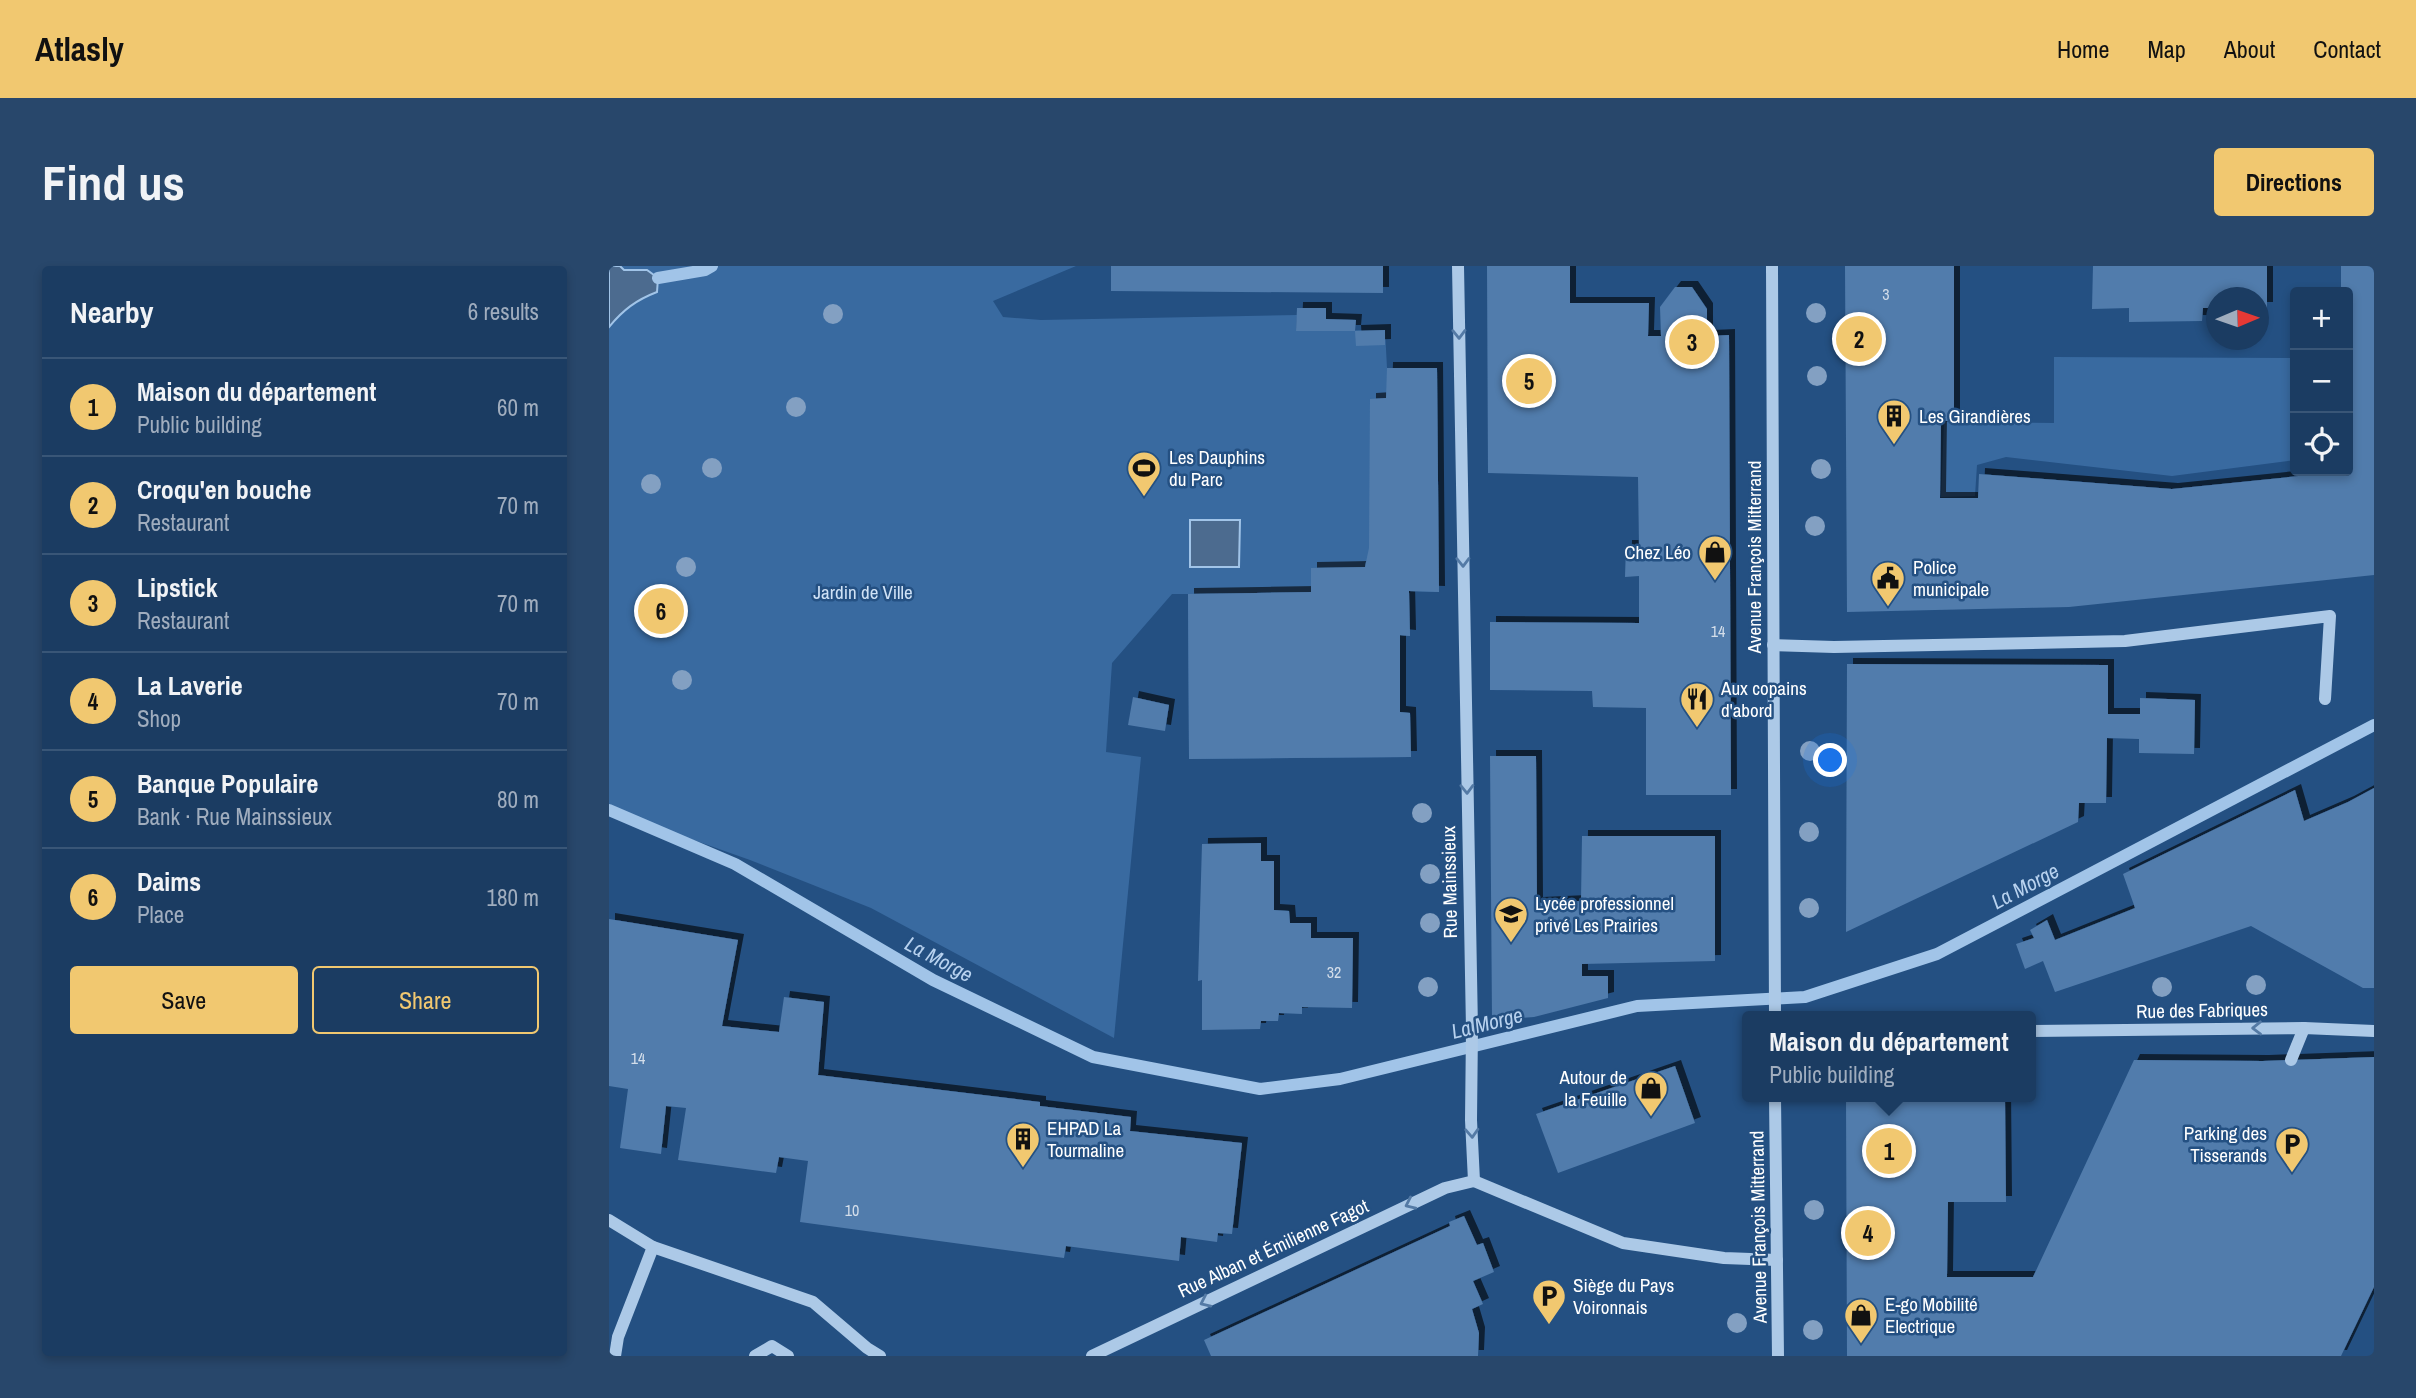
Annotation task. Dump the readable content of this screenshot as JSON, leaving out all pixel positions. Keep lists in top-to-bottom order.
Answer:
{
  "streets": {
    "street": [
      "Avenue François Mitterrand",
      "Rue Mainssieux",
      "Rue des Fabriques",
      "Rue Alban et Émilienne Fagot"
    ]
  },
  "crossings": [
    ["Rue Mainssieux", "Rue Alban et Émilienne Fagot"]
  ],
  "one_way": ["Rue Mainssieux", "Rue des Fabriques", "Rue Alban et Émilienne Fagot"],
  "water": ["La Morge"],
  "parks": ["Jardin de Ville"],
  "places": {
    "building": ["Les Girandières", "EHPAD La Tourmaline"],
    "sports": ["Les Dauphins du Parc"],
    "shop": ["Chez Léo", "Autour de la Feuille", "E-go Mobilité Electrique"],
    "public building": ["Police municipale"],
    "restaurant": ["Aux copains d'abord"],
    "school or university": ["Lycée professionnel privé Les Prairies"],
    "parking": ["Parking des Tisserands", "Siège du Pays Voironnais"]
  },
  "house_numbers": [
    "3",
    "14",
    "32",
    "14",
    "10"
  ],
  "north": "right",
  "page": {
    "header": "Atlasly",
    "nav": [
      "Home",
      "Map",
      "About",
      "Contact"
    ],
    "buttons": [
      "Directions",
      ["Save", "Share"]
    ],
    "title": "Find us",
    "heading": ["Nearby", "6 results"],
    "map_buttons": ["+", "−"],
    "pins": [
      "2",
      "3",
      "5",
      "6",
      "1",
      "4"
    ],
    "list": [
      {
        "mark": "1",
        "name": "Maison du département",
        "note": "Public building",
        "value": "60 m"
      },
      {
        "mark": "2",
        "name": "Croqu'en bouche",
        "note": "Restaurant",
        "value": "70 m"
      },
      {
        "mark": "3",
        "name": "Lipstick",
        "note": "Restaurant",
        "value": "70 m"
      },
      {
        "mark": "4",
        "name": "La Laverie",
        "note": "Shop",
        "value": "70 m"
      },
      {
        "mark": "5",
        "name": "Banque Populaire",
        "note": "Bank · Rue Mainssieux",
        "value": "80 m"
      },
      {
        "mark": "6",
        "name": "Daims",
        "note": "Place",
        "value": "180 m"
      }
    ],
    "popup": ["Maison du département", "Public building"]
  }
}
